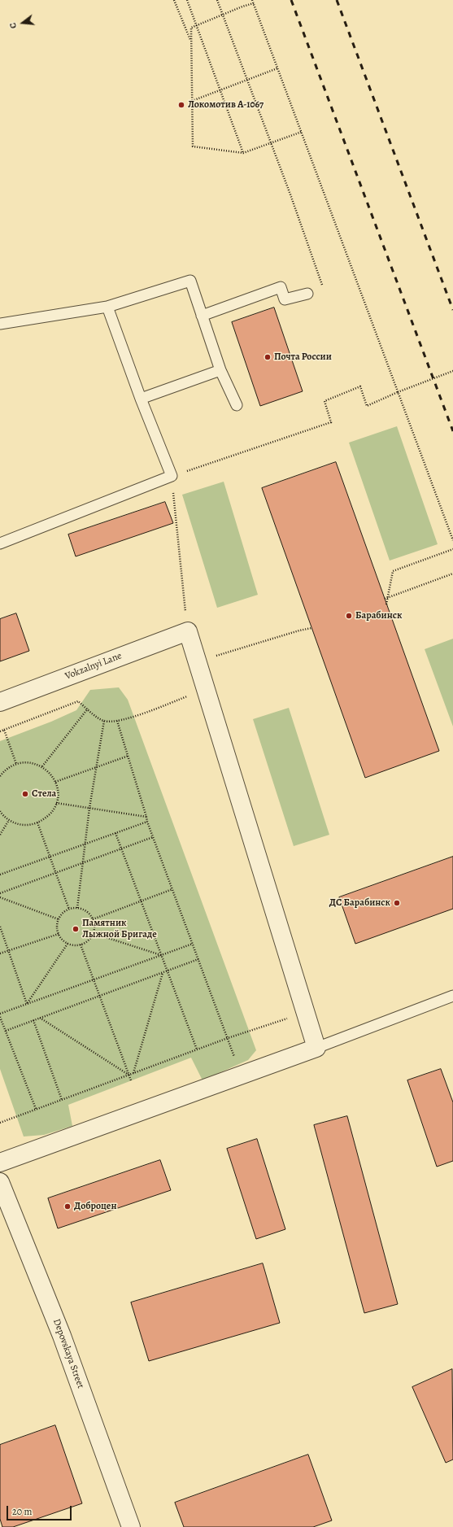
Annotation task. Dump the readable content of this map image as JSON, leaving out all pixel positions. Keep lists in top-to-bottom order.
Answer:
{
  "streets": {
    "street": ["Vokzalnyi Lane", "Depovskaya Street"]
  },
  "places": [
    "Локомотив А-1067",
    "Почта России",
    "Барабинск",
    "Стела",
    "ДС Барабинск",
    "Памятник Лыжной Бригаде",
    "Доброцен"
  ],
  "scale_bar": "20 m",
  "north": "left"
}
